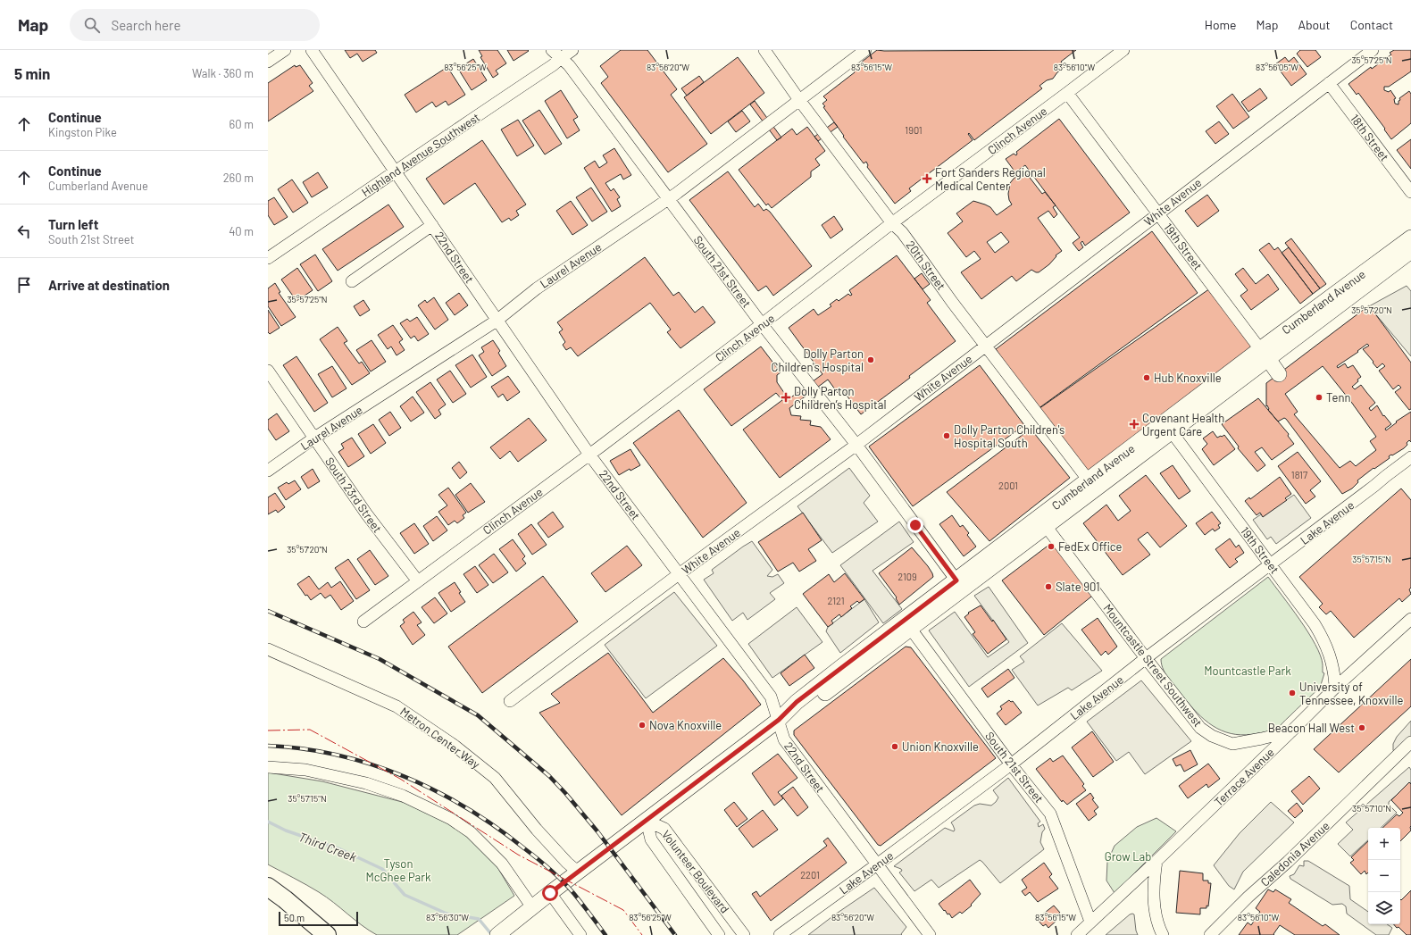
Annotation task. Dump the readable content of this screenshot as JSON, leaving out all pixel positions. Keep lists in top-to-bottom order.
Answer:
{
  "streets": {
    "main road": ["Cumberland Avenue"],
    "street": [
      "Clinch Avenue",
      "18th Street",
      "Highland Avenue Southwest",
      "White Avenue",
      "19th Street",
      "22nd Street",
      "Laurel Avenue",
      "20th Street",
      "South 21st Street",
      "South 23rd Street",
      "Lake Avenue",
      "Mountcastle Street Southwest",
      "Metron Center Way",
      "Terrace Avenue",
      "Caledonia Avenue",
      "Volunteer Boulevard"
    ]
  },
  "crossings": [
    ["Clinch Avenue", "19th Street"],
    ["Clinch Avenue", "22nd Street"],
    ["Clinch Avenue", "20th Street"],
    ["Clinch Avenue", "South 21st Street"],
    ["Clinch Avenue", "South 23rd Street"],
    ["18th Street", "White Avenue"],
    ["Highland Avenue Southwest", "22nd Street"],
    ["Highland Avenue Southwest", "South 21st Street"],
    ["White Avenue", "19th Street"],
    ["White Avenue", "22nd Street"],
    ["White Avenue", "20th Street"],
    ["White Avenue", "South 21st Street"],
    ["19th Street", "Cumberland Avenue"],
    ["19th Street", "Lake Avenue"],
    ["19th Street", "Terrace Avenue"],
    ["22nd Street", "Laurel Avenue"],
    ["22nd Street", "Cumberland Avenue"],
    ["22nd Street", "Lake Avenue"],
    ["Laurel Avenue", "20th Street"],
    ["Laurel Avenue", "South 21st Street"],
    ["Laurel Avenue", "South 23rd Street"],
    ["20th Street", "Cumberland Avenue"],
    ["South 21st Street", "Cumberland Avenue"],
    ["South 21st Street", "Lake Avenue"],
    ["South 21st Street", "Terrace Avenue"],
    ["Cumberland Avenue", "Mountcastle Street Southwest"],
    ["Cumberland Avenue", "Metron Center Way"],
    ["Cumberland Avenue", "Volunteer Boulevard"],
    ["Lake Avenue", "Mountcastle Street Southwest"],
    ["Mountcastle Street Southwest", "Terrace Avenue"]
  ],
  "water": ["Third Creek"],
  "parks": ["Mountcastle Park", "Grow Lab", "Tyson McGhee Park"],
  "places": {
    "health": ["Fort Sanders Regional Medical Center", "Dolly Parton Children’s Hospital", "Covenant Health Urgent Care"],
    "other": [
      "Dolly Parton Children's Hospital",
      "Hub Knoxville",
      "Tenn",
      "Dolly Parton Children's Hospital South",
      "FedEx Office",
      "Slate 901",
      "University of Tennessee, Knoxville",
      "Nova Knoxville",
      "Beacon Hall West",
      "Union Knoxville"
    ]
  },
  "house_numbers": [
    "1901",
    "1817",
    "2001",
    "2109",
    "2121",
    "2201"
  ],
  "scale_bar": "50 m",
  "page": {
    "header": "Map",
    "search": "Search here",
    "nav": [
      "Home",
      "Map",
      "About",
      "Contact"
    ],
    "heading": ["5 min", "Walk · 360 m"],
    "list": [
      ["Continue", "Kingston Pike", "60 m"],
      ["Continue", "Cumberland Avenue", "260 m"],
      ["Turn left", "South 21st Street", "40 m"],
      "Arrive at destination"
    ],
    "map_buttons": ["+", "−"],
    "scale": "50 m"
  },
  "coordinates": [
    "35°57'25\"N",
    "83°56'25\"W",
    "83°56'20\"W",
    "83°56'15\"W",
    "83°56'10\"W",
    "83°56'05\"W",
    "35°57'20\"N",
    "35°57'15\"N",
    "35°57'10\"N",
    "83°56'30\"W"
  ]
}
